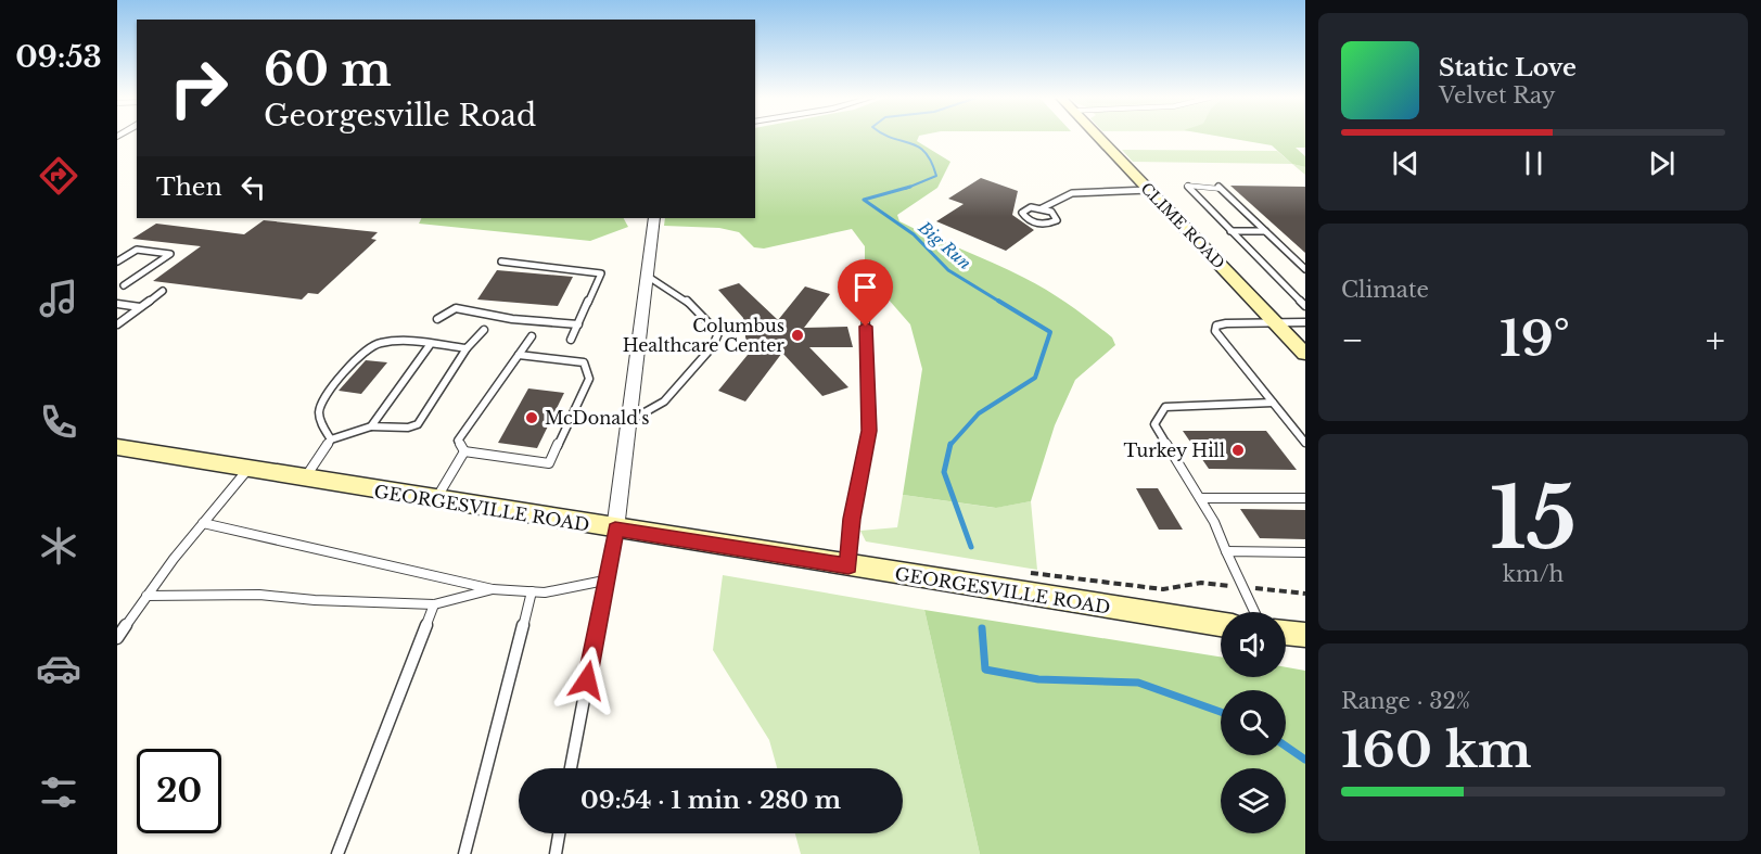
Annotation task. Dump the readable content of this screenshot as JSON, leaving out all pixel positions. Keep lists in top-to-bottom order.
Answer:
{
  "streets": {
    "main road": ["CLIME ROAD", "GEORGESVILLE ROAD"]
  },
  "water": ["Big Run"],
  "places": ["Columbus Healthcare Center", "McDonald's", "Turkey Hill"],
  "page": {
    "tabs": "09:53",
    "turn": ["60 m", "Georgesville Road"],
    "song": ["Static Love", "Velvet Ray"],
    "then": "Then",
    "tile": [
      "Climate",
      ["15", "km/h"],
      ["Range · 32%", "160 km"]
    ],
    "heat": ["−", "19°", "+"],
    "limit": "20",
    "trip": "09:54 · 1 min · 280 m"
  }
}
